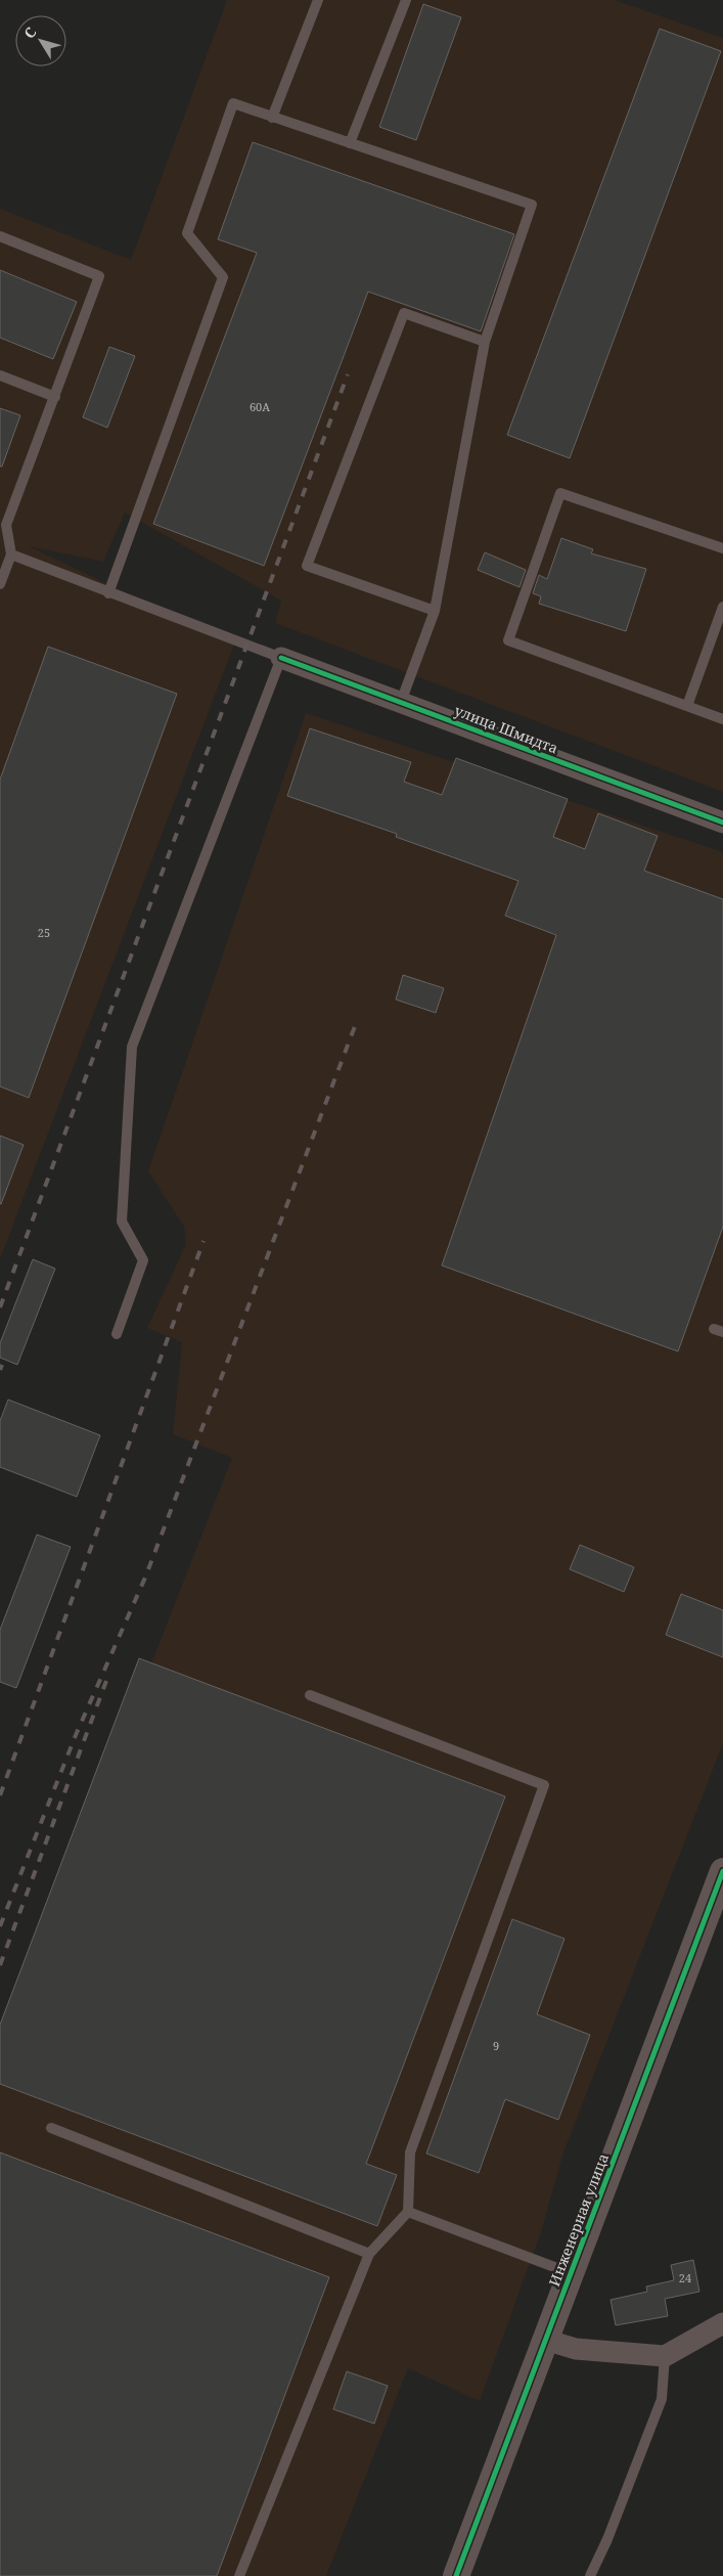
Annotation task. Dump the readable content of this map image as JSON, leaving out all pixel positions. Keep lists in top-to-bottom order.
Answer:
{
  "streets": {
    "street": ["улица Шмидта", "Инженерная улица"]
  },
  "house_numbers": [
    "60А",
    "25",
    "9",
    "24"
  ],
  "north": "top left"
}
